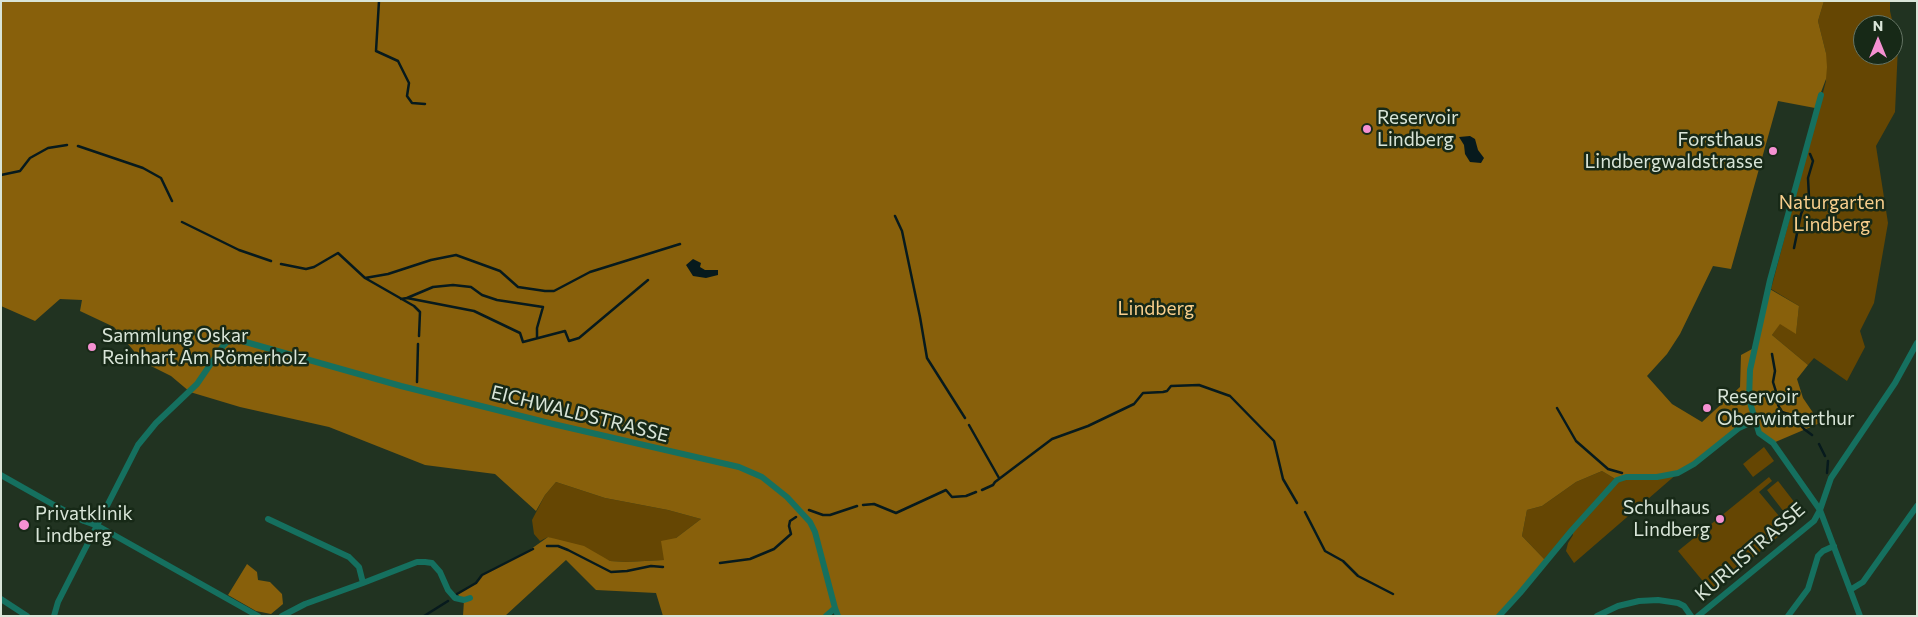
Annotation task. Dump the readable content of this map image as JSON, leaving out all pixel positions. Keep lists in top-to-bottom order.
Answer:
{
  "streets": {
    "street": ["EICHWALDSTRASSE", "KURLISTRASSE"]
  },
  "parks": ["Naturgarten Lindberg", "Lindberg"],
  "places": [
    "Reservoir Lindberg",
    "Forsthaus Lindbergwaldstrasse",
    "Sammlung Oskar Reinhart Am Römerholz",
    "Reservoir Oberwinterthur",
    "Schulhaus Lindberg",
    "Privatklinik Lindberg"
  ],
  "north": "top"
}
